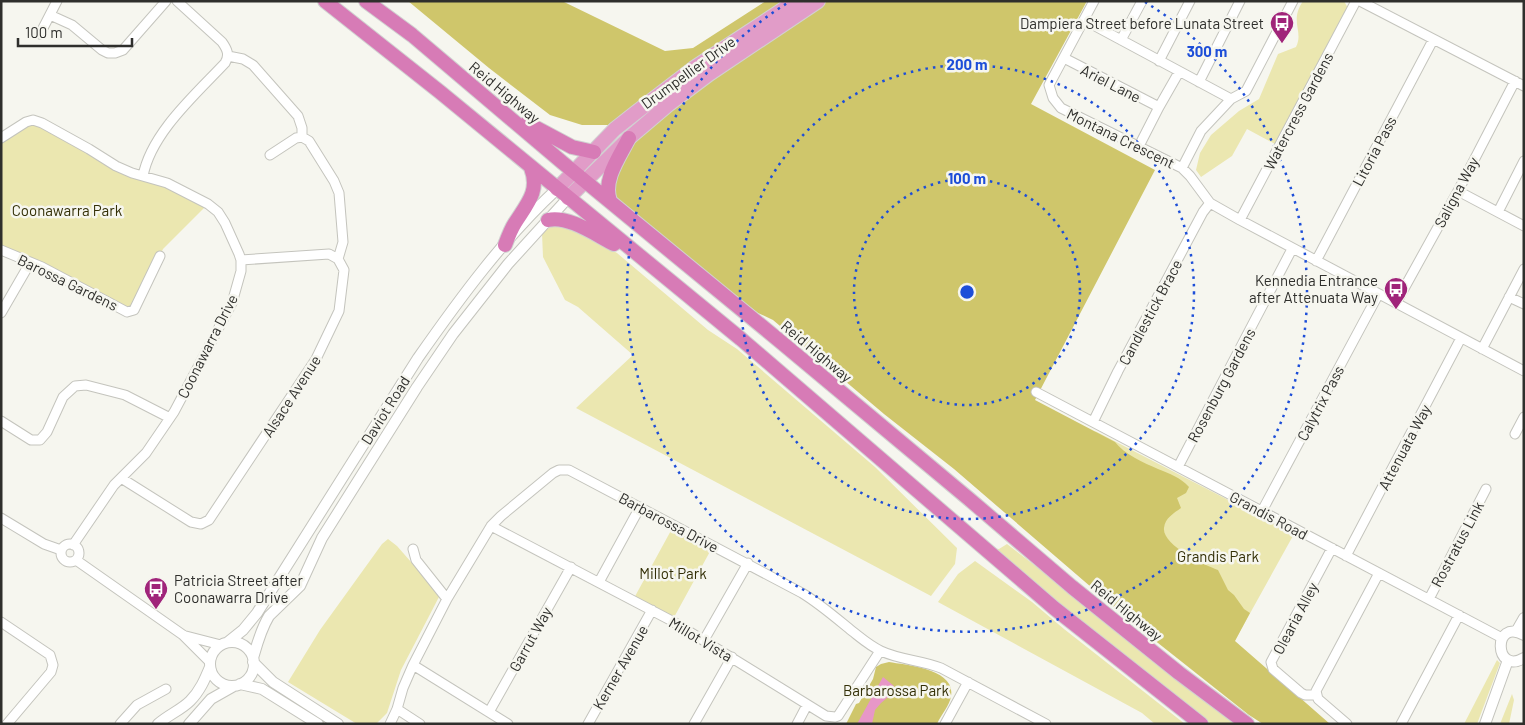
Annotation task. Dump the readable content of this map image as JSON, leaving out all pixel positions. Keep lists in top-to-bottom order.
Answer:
{
  "streets": {
    "highway": ["Reid Highway"],
    "main road": ["Drumpellier Drive"],
    "street": [
      "Ariel Lane",
      "Watercress Gardens",
      "Montana Crescent",
      "Litoria Pass",
      "Saligna Way",
      "Barossa Gardens",
      "Candlestick Brace",
      "Coonawarra Drive",
      "Rosenburg Gardens",
      "Alsace Avenue",
      "Calytrix Pass",
      "Daviot Road",
      "Attenuata Way",
      "Grandis Road",
      "Barbarossa Drive",
      "Rostratus Link",
      "Olearia Alley",
      "Garrut Way",
      "Millot Vista",
      "Kerner Avenue"
    ]
  },
  "crossings": [
    ["Drumpellier Drive", "Reid Highway"],
    ["Ariel Lane", "Montana Crescent"],
    ["Candlestick Brace", "Grandis Road"],
    ["Coonawarra Drive", "Alsace Avenue"],
    ["Rosenburg Gardens", "Grandis Road"],
    ["Calytrix Pass", "Grandis Road"],
    ["Attenuata Way", "Grandis Road"],
    ["Grandis Road", "Rostratus Link"],
    ["Grandis Road", "Olearia Alley"],
    ["Barbarossa Drive", "Millot Vista"],
    ["Garrut Way", "Millot Vista"],
    ["Millot Vista", "Kerner Avenue"]
  ],
  "parks": [
    "Coonawarra Park",
    "Grandis Park",
    "Millot Park",
    "Barbarossa Park"
  ],
  "places": {
    "bus stop": ["Dampiera Street before Lunata Street", "Kennedia Entrance after Attenuata Way", "Patricia Street after Coonawarra Drive"]
  },
  "scale_bar": "100 m",
  "rings": ["300 m", "200 m", "100 m"]
}
